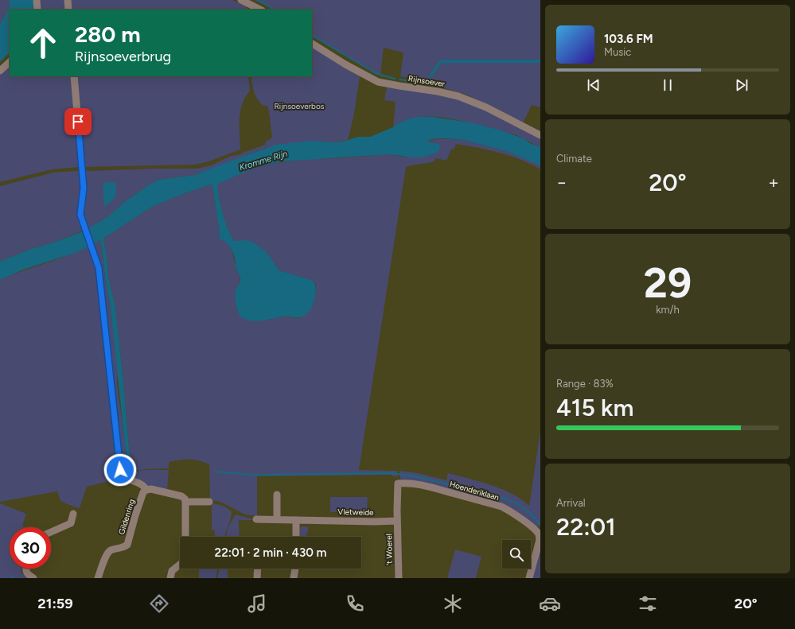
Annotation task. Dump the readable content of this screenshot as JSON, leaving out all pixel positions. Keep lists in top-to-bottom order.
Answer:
{
  "streets": {
    "street": [
      "Rijnsoever",
      "Hoenderiklaan",
      "Vletweide",
      "Gildenring",
      "'t Woerel"
    ]
  },
  "crossings": [
    ["Hoenderiklaan", "Vletweide"],
    ["Hoenderiklaan", "'t Woerel"],
    ["Vletweide", "'t Woerel"]
  ],
  "water": ["Kromme Rijn"],
  "parks": ["Rijnsoeverbos"],
  "page": {
    "turn": ["280 m", "Rijnsoeverbrug"],
    "song": ["103.6 FM", "Music"],
    "tile": [
      "Climate",
      ["29", "km/h"],
      ["Range · 83%", "415 km"],
      ["Arrival", "22:01"]
    ],
    "heat": ["−", "20°", "+"],
    "limit": "30",
    "trip": "22:01 · 2 min · 430 m",
    "tabs": ["21:59", "20°"]
  }
}
